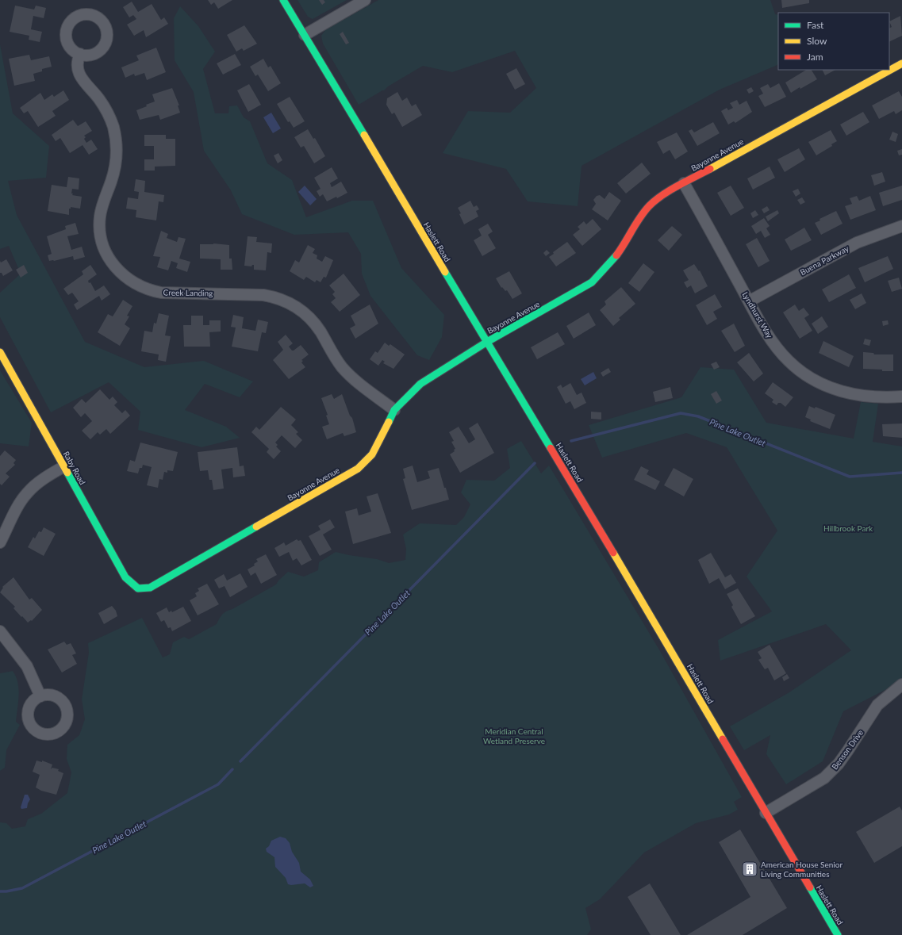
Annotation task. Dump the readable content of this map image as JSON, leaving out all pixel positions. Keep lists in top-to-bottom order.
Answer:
{
  "streets": {
    "street": [
      "Bayonne Avenue",
      "Haslett Road",
      "Buena Parkway",
      "Creek Landing",
      "Lyndhurst Way",
      "Raby Road",
      "Benson Drive"
    ]
  },
  "crossings": [
    ["Bayonne Avenue", "Haslett Road"],
    ["Bayonne Avenue", "Creek Landing"],
    ["Bayonne Avenue", "Lyndhurst Way"],
    ["Bayonne Avenue", "Raby Road"],
    ["Haslett Road", "Benson Drive"],
    ["Buena Parkway", "Lyndhurst Way"]
  ],
  "water": ["Pine Lake Outlet"],
  "parks": ["Hillbrook Park", "Meridian Central Wetland Preserve"],
  "places": {
    "building": ["American House Senior Living Communities"]
  },
  "legend": ["Fast", "Slow", "Jam"]
}
